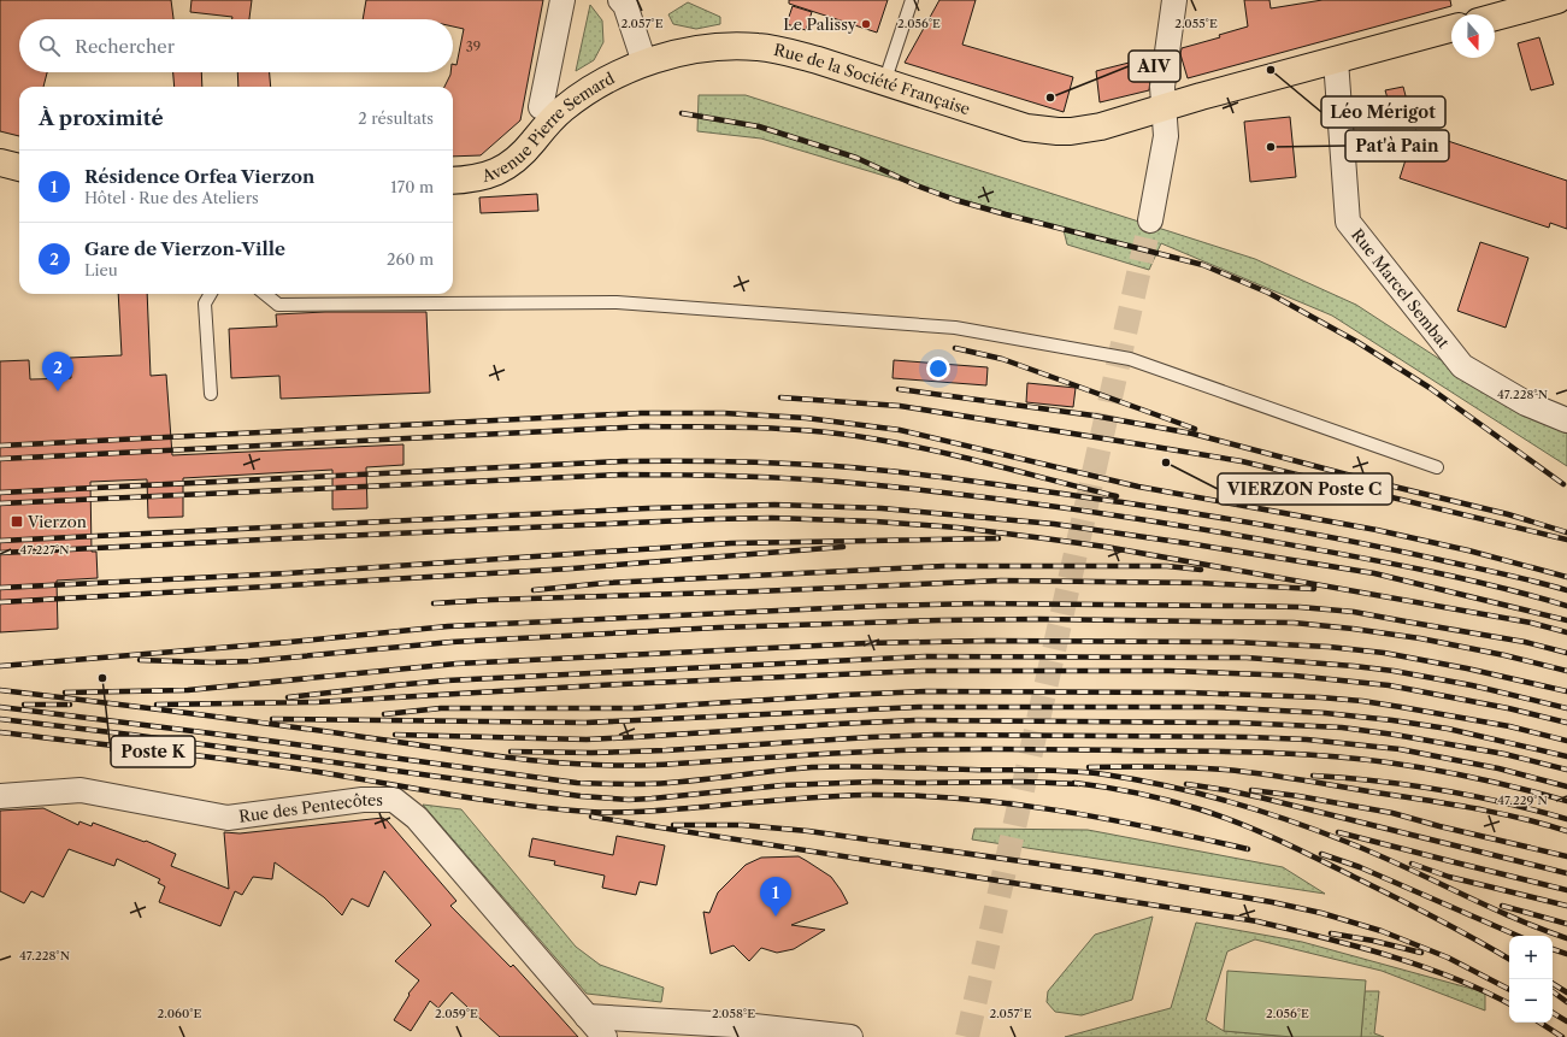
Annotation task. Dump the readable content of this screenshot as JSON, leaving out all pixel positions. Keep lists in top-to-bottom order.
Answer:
{
  "streets": {
    "main road": ["Rue de la Société Française", "Avenue Pierre Semard"],
    "street": ["Rue Marcel Sembat", "Rue des Pentecôtes"]
  },
  "crossings": [
    ["Rue de la Société Française", "Avenue Pierre Semard"],
    ["Rue de la Société Française", "Rue Marcel Sembat"]
  ],
  "places": {
    "other": [
      "Le Palissy",
      "Léo Mérigot",
      "AIV",
      "Pat'à Pain",
      "VIERZON Poste C",
      "Poste K"
    ],
    "transit": ["Vierzon"]
  },
  "house_numbers": ["39"],
  "north": "bottom",
  "page": {
    "search": "Rechercher",
    "heading": ["À proximité", "2 résultats"],
    "list": [
      {
        "mark": "1",
        "name": "Résidence Orfea Vierzon",
        "note": "Hôtel · Rue des Ateliers",
        "value": "170 m"
      },
      {
        "mark": "2",
        "name": "Gare de Vierzon-Ville",
        "note": "Lieu",
        "value": "260 m"
      }
    ],
    "pins": ["2", "1"],
    "map_buttons": ["+", "−"]
  },
  "coordinates": [
    "2.057°E",
    "2.056°E",
    "2.055°E",
    "47.228°N",
    "47.227°N",
    "47.229°N",
    "2.060°E",
    "2.059°E",
    "2.058°E"
  ]
}
